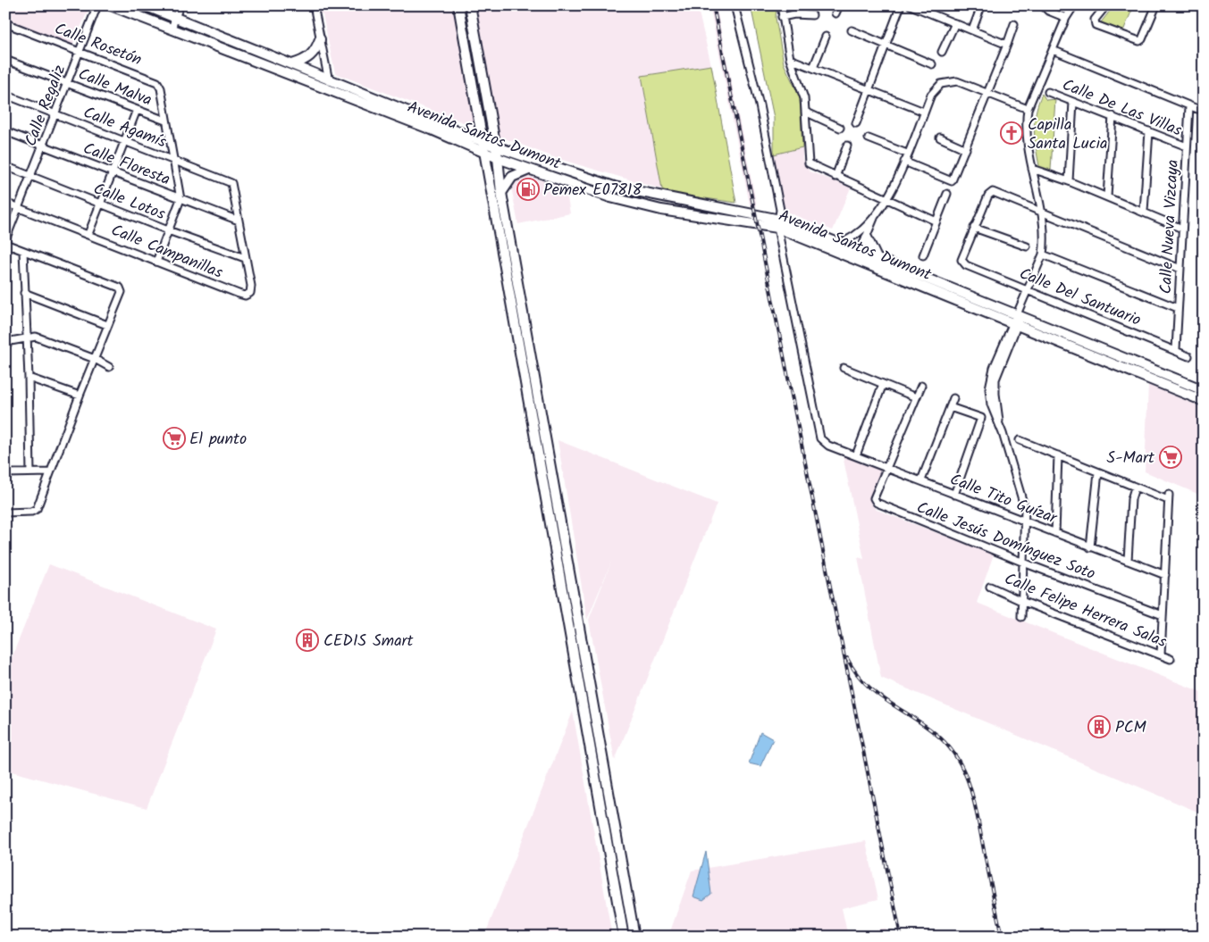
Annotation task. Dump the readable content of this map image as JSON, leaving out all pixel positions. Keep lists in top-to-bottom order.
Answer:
{
  "streets": {
    "main road": ["Avenida Santos Dumont"],
    "street": [
      "Calle Rosetón",
      "Calle Malva",
      "Calle Regaliz",
      "Calle De Las Villas",
      "Calle Agamís",
      "Calle Floresta",
      "Calle Lotos",
      "Calle Nueva Vizcaya",
      "Calle Campanillas",
      "Calle Del Santuario",
      "Calle Tito Guízar",
      "Calle Jesús Domínguez Soto",
      "Calle Felipe Herrera Salas"
    ]
  },
  "crossings": [
    ["Calle Rosetón", "Calle Malva"],
    ["Calle Rosetón", "Calle Regaliz"],
    ["Calle Malva", "Calle Regaliz"],
    ["Calle Regaliz", "Calle Agamís"],
    ["Calle Regaliz", "Calle Floresta"],
    ["Calle Regaliz", "Calle Lotos"],
    ["Calle Regaliz", "Calle Campanillas"],
    ["Calle De Las Villas", "Calle Nueva Vizcaya"],
    ["Calle Agamís", "Calle Campanillas"],
    ["Avenida Santos Dumont", "Calle Tito Guízar"],
    ["Calle Floresta", "Calle Campanillas"],
    ["Calle Lotos", "Calle Campanillas"],
    ["Calle Nueva Vizcaya", "Calle Del Santuario"],
    ["Calle Tito Guízar", "Calle Jesús Domínguez Soto"]
  ],
  "places": {
    "church": ["Capilla Santa Lucia"],
    "fuel station": ["Pemex E07818"],
    "supermarket": ["El punto", "S-Mart"],
    "building": ["CEDIS Smart", "PCM"]
  }
}
